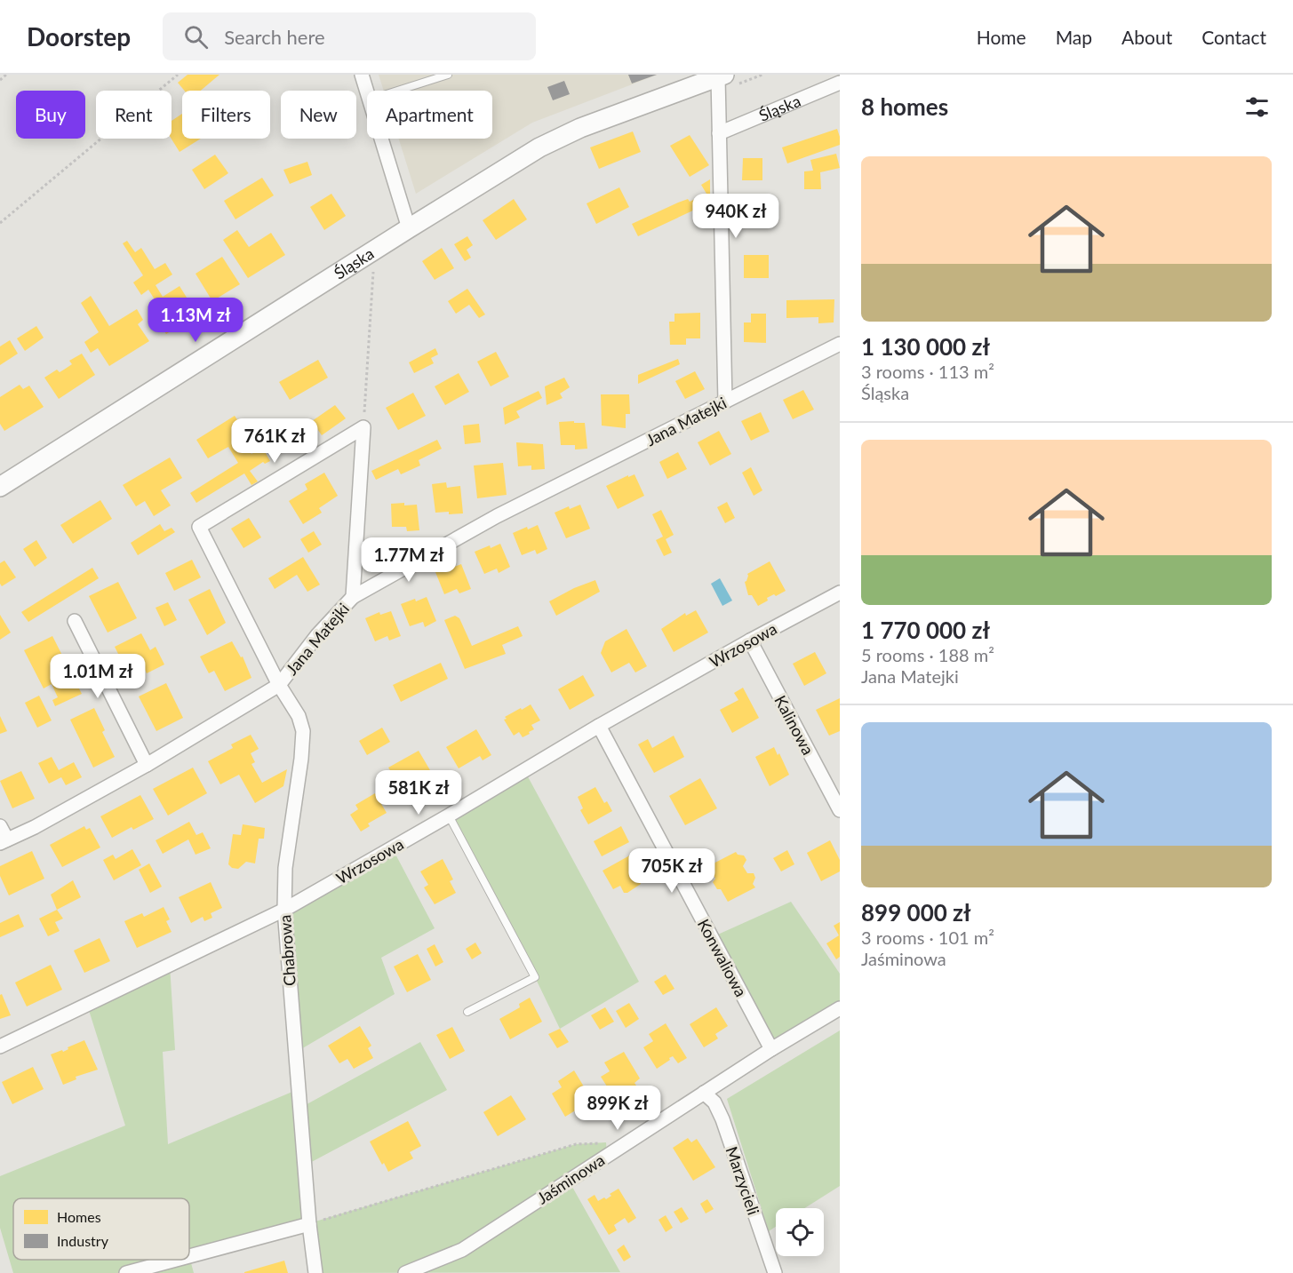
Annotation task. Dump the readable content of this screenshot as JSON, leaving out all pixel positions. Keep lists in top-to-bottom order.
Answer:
{
  "streets": {
    "street": [
      "Śląska",
      "Jana Matejki",
      "Wrzosowa",
      "Kalinowa",
      "Chabrowa",
      "Konwaliowa",
      "Jaśminowa",
      "Marzycieli"
    ]
  },
  "crossings": [
    ["Jana Matejki", "Chabrowa"],
    ["Wrzosowa", "Kalinowa"],
    ["Wrzosowa", "Chabrowa"],
    ["Wrzosowa", "Konwaliowa"],
    ["Konwaliowa", "Jaśminowa"],
    ["Jaśminowa", "Marzycieli"]
  ],
  "legend": ["Homes", "Industry"],
  "page": {
    "header": "Doorstep",
    "search": "Search here",
    "nav": [
      "Home",
      "Map",
      "About",
      "Contact"
    ],
    "heading": "8 homes",
    "chip": [
      "Buy",
      "Rent",
      "Filters",
      "New",
      "Apartment"
    ],
    "list": [
      {
        "name": "1 130 000 zł",
        "note": "3 rooms · 113 m² · Śląska"
      },
      {
        "name": "1 770 000 zł",
        "note": "5 rooms · 188 m² · Jana Matejki"
      },
      {
        "name": "899 000 zł",
        "note": "3 rooms · 101 m² · Jaśminowa"
      }
    ],
    "price": [
      "940K zł",
      "1.13M zł",
      "761K zł",
      "1.77M zł",
      "1.01M zł",
      "581K zł",
      "705K zł",
      "899K zł"
    ]
  }
}
